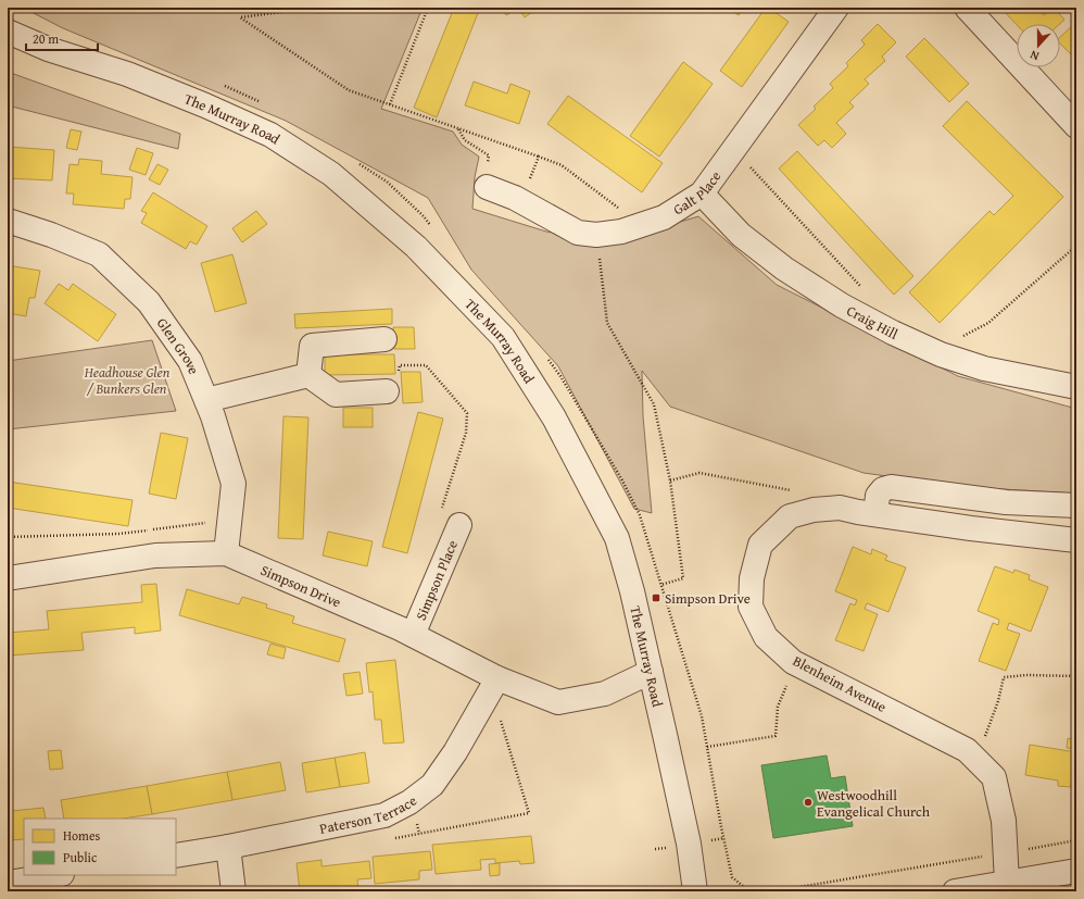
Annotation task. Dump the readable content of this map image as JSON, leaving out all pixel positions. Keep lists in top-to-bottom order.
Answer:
{
  "streets": {
    "street": [
      "The Murray Road",
      "Galt Place",
      "Craig Hill",
      "Glen Grove",
      "Simpson Place",
      "Simpson Drive",
      "Blenheim Avenue",
      "Paterson Terrace"
    ]
  },
  "crossings": [
    ["The Murray Road", "Simpson Drive"],
    ["Galt Place", "Craig Hill"],
    ["Glen Grove", "Simpson Drive"],
    ["Simpson Place", "Simpson Drive"],
    ["Simpson Drive", "Paterson Terrace"]
  ],
  "parks": ["Headhouse Glen / Bunkers Glen"],
  "places": {
    "transit": ["Simpson Drive"],
    "other": ["Westwoodhill Evangelical Church"]
  },
  "legend": ["Homes", "Public"],
  "scale_bar": "20 m",
  "north": "bottom"
}
